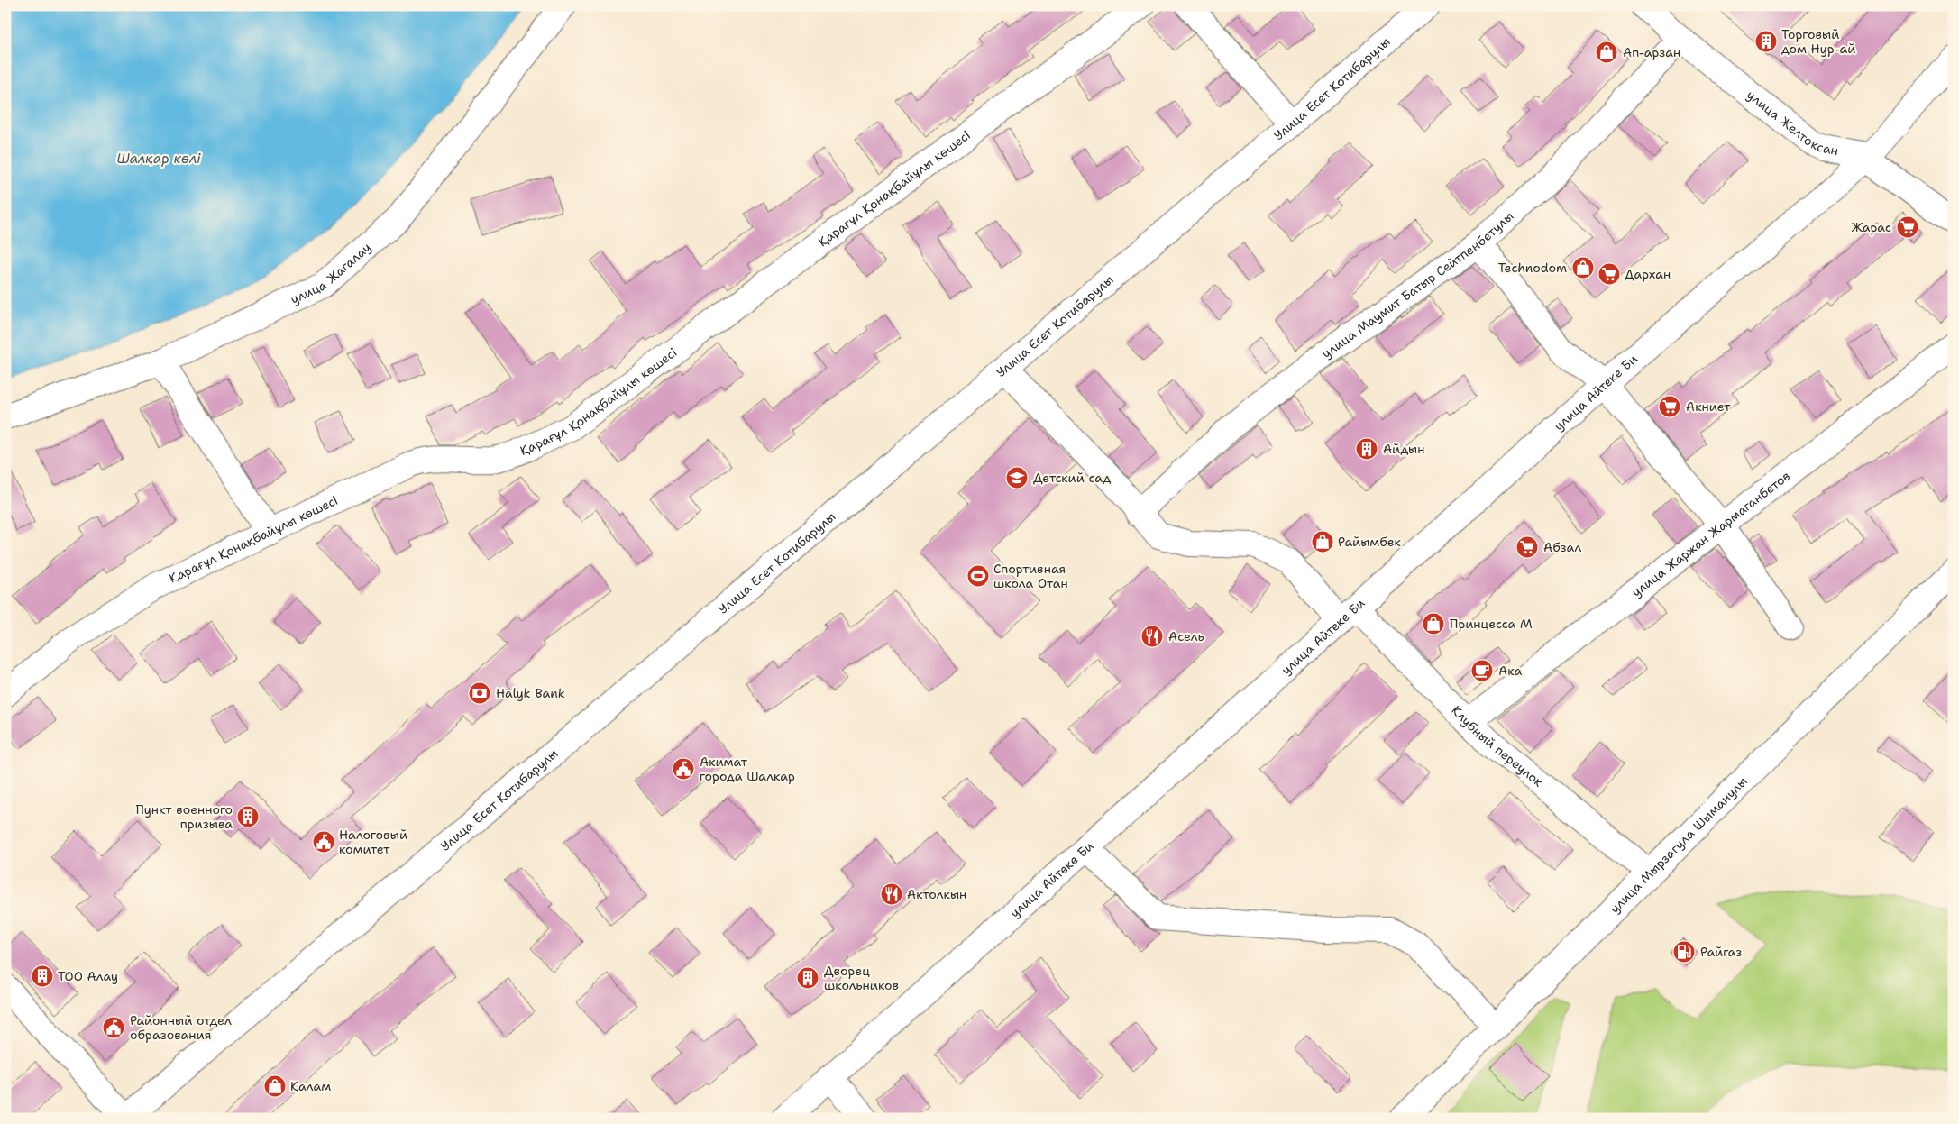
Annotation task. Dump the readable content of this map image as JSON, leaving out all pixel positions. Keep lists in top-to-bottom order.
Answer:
{
  "streets": {
    "street": [
      "Улица Есет Котибарулы",
      "улица Желтоксан",
      "Қарағұл Қонақбайұлы көшесі",
      "улица Жагалау",
      "улица Маумит Батыр Сейтпенбетулы",
      "улица Айтеке Би",
      "улица Жаржан Жармаганбетов",
      "Клубный переулок",
      "улица Мырзагула Шыманулы"
    ]
  },
  "crossings": [
    ["Улица Есет Котибарулы", "Клубный переулок"],
    ["улица Желтоксан", "улица Маумит Батыр Сейтпенбетулы"],
    ["улица Желтоксан", "улица Айтеке Би"],
    ["улица Маумит Батыр Сейтпенбетулы", "Клубный переулок"],
    ["улица Айтеке Би", "Клубный переулок"],
    ["улица Жаржан Жармаганбетов", "Клубный переулок"],
    ["Клубный переулок", "улица Мырзагула Шыманулы"]
  ],
  "water": ["Шалқар көлі"],
  "places": {
    "building": [
      "Торговый дом Нур-ай",
      "Айдын",
      "Пункт военного призыва",
      "ТОО Алау",
      "Дворец школьников"
    ],
    "shop": [
      "Ап-арзан",
      "Technodom",
      "Райымбек",
      "Принцесса М",
      "Қалам"
    ],
    "supermarket": [
      "Жарас",
      "Дархан",
      "Акниет",
      "Абзал"
    ],
    "school or university": ["Детский сад"],
    "sports": ["Спортивная школа Отан"],
    "restaurant": ["Асель", "Актолкын"],
    "cafe": ["Ака"],
    "bank": ["Halyk Bank"],
    "public building": ["Акимат города Шалкар", "Налоговый комитет", "Районный отдел образования"],
    "fuel station": ["Райгаз"]
  }
}
